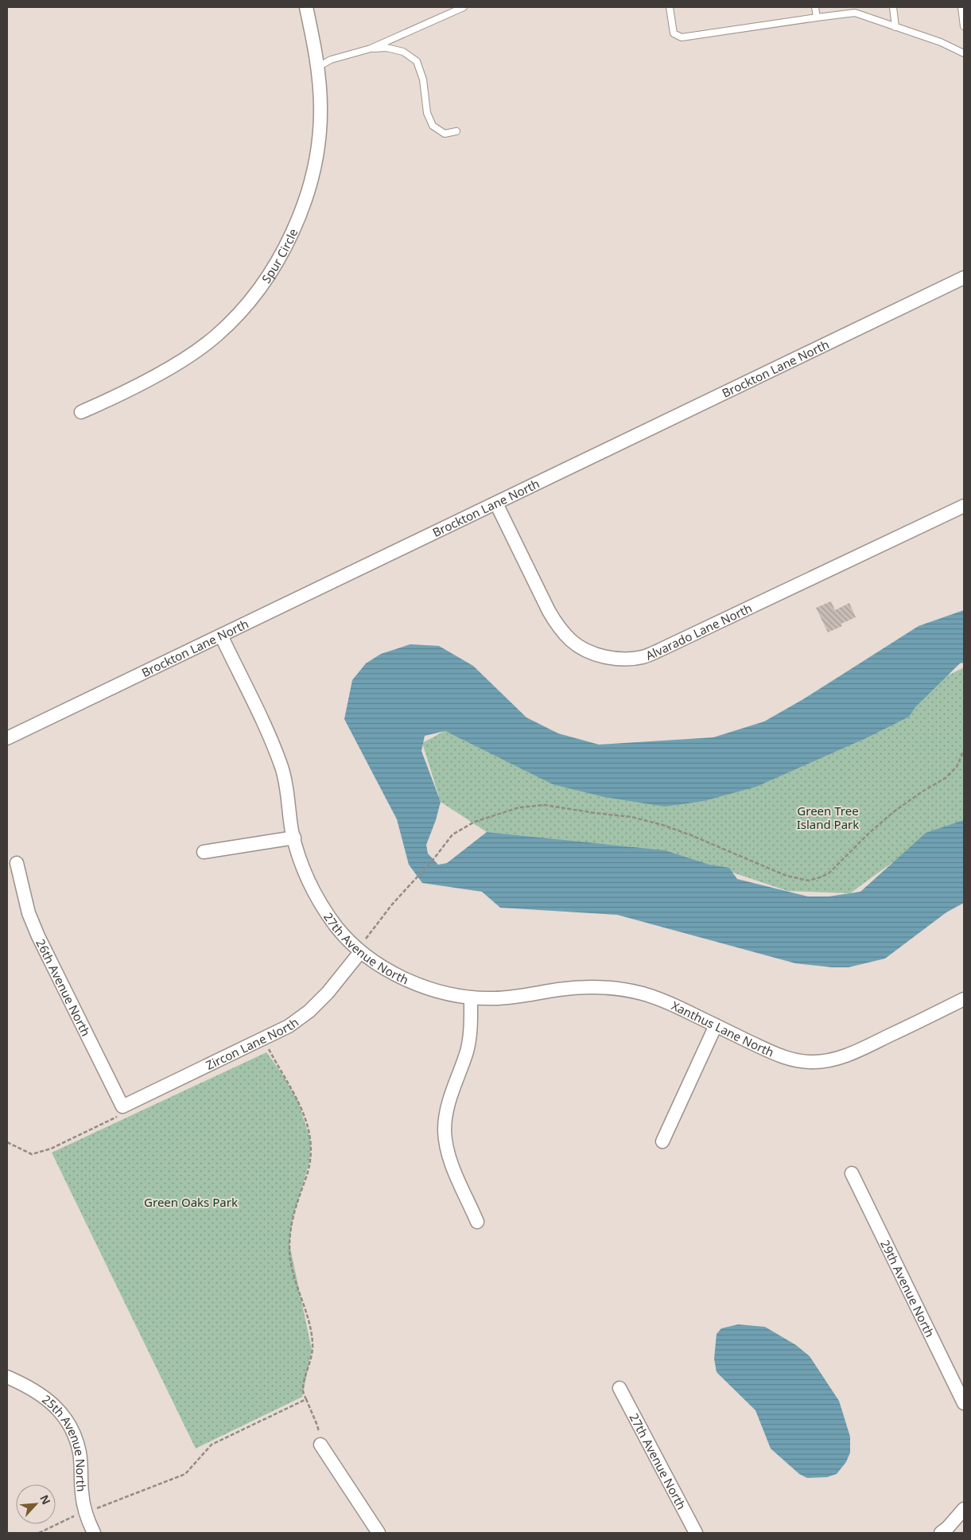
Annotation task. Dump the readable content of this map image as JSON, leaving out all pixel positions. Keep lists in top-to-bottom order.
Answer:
{
  "streets": {
    "street": [
      "Spur Circle",
      "Brockton Lane North",
      "Alvarado Lane North",
      "27th Avenue North",
      "26th Avenue North",
      "Xanthus Lane North",
      "Zircon Lane North",
      "29th Avenue North",
      "25th Avenue North"
    ]
  },
  "crossings": [
    ["Brockton Lane North", "Alvarado Lane North"],
    ["Brockton Lane North", "27th Avenue North"],
    ["27th Avenue North", "Xanthus Lane North"],
    ["27th Avenue North", "Zircon Lane North"],
    ["26th Avenue North", "Zircon Lane North"]
  ],
  "parks": ["Green Tree Island Park", "Green Oaks Park"],
  "north": "top right"
}
